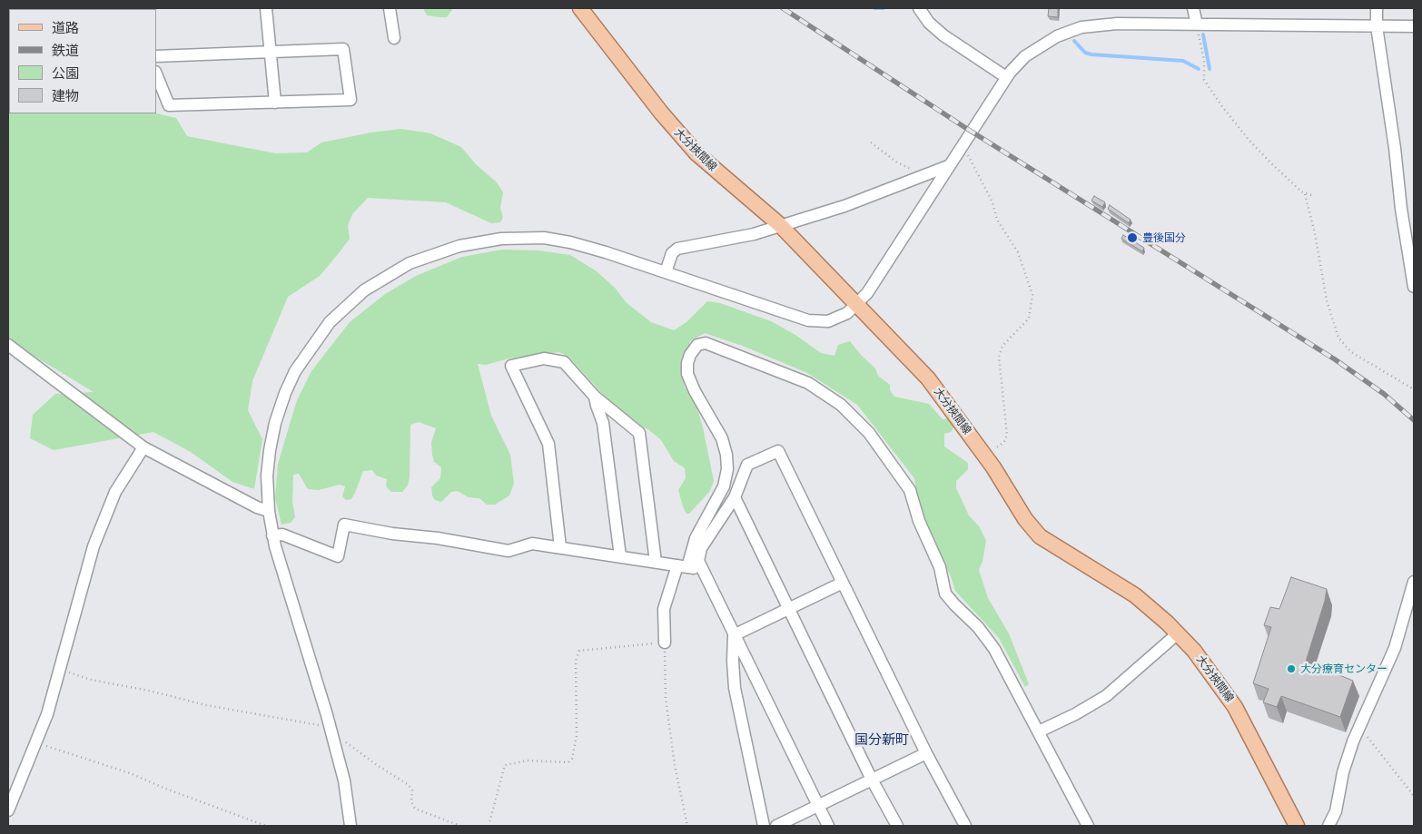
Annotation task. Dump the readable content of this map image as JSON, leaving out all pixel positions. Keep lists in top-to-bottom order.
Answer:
{
  "streets": {
    "main road": ["大分挾間線"]
  },
  "districts": ["国分新町"],
  "places": ["豊後国分", "大分療育センター"],
  "legend": [
    "道路",
    "鉄道",
    "公園",
    "建物"
  ]
}
